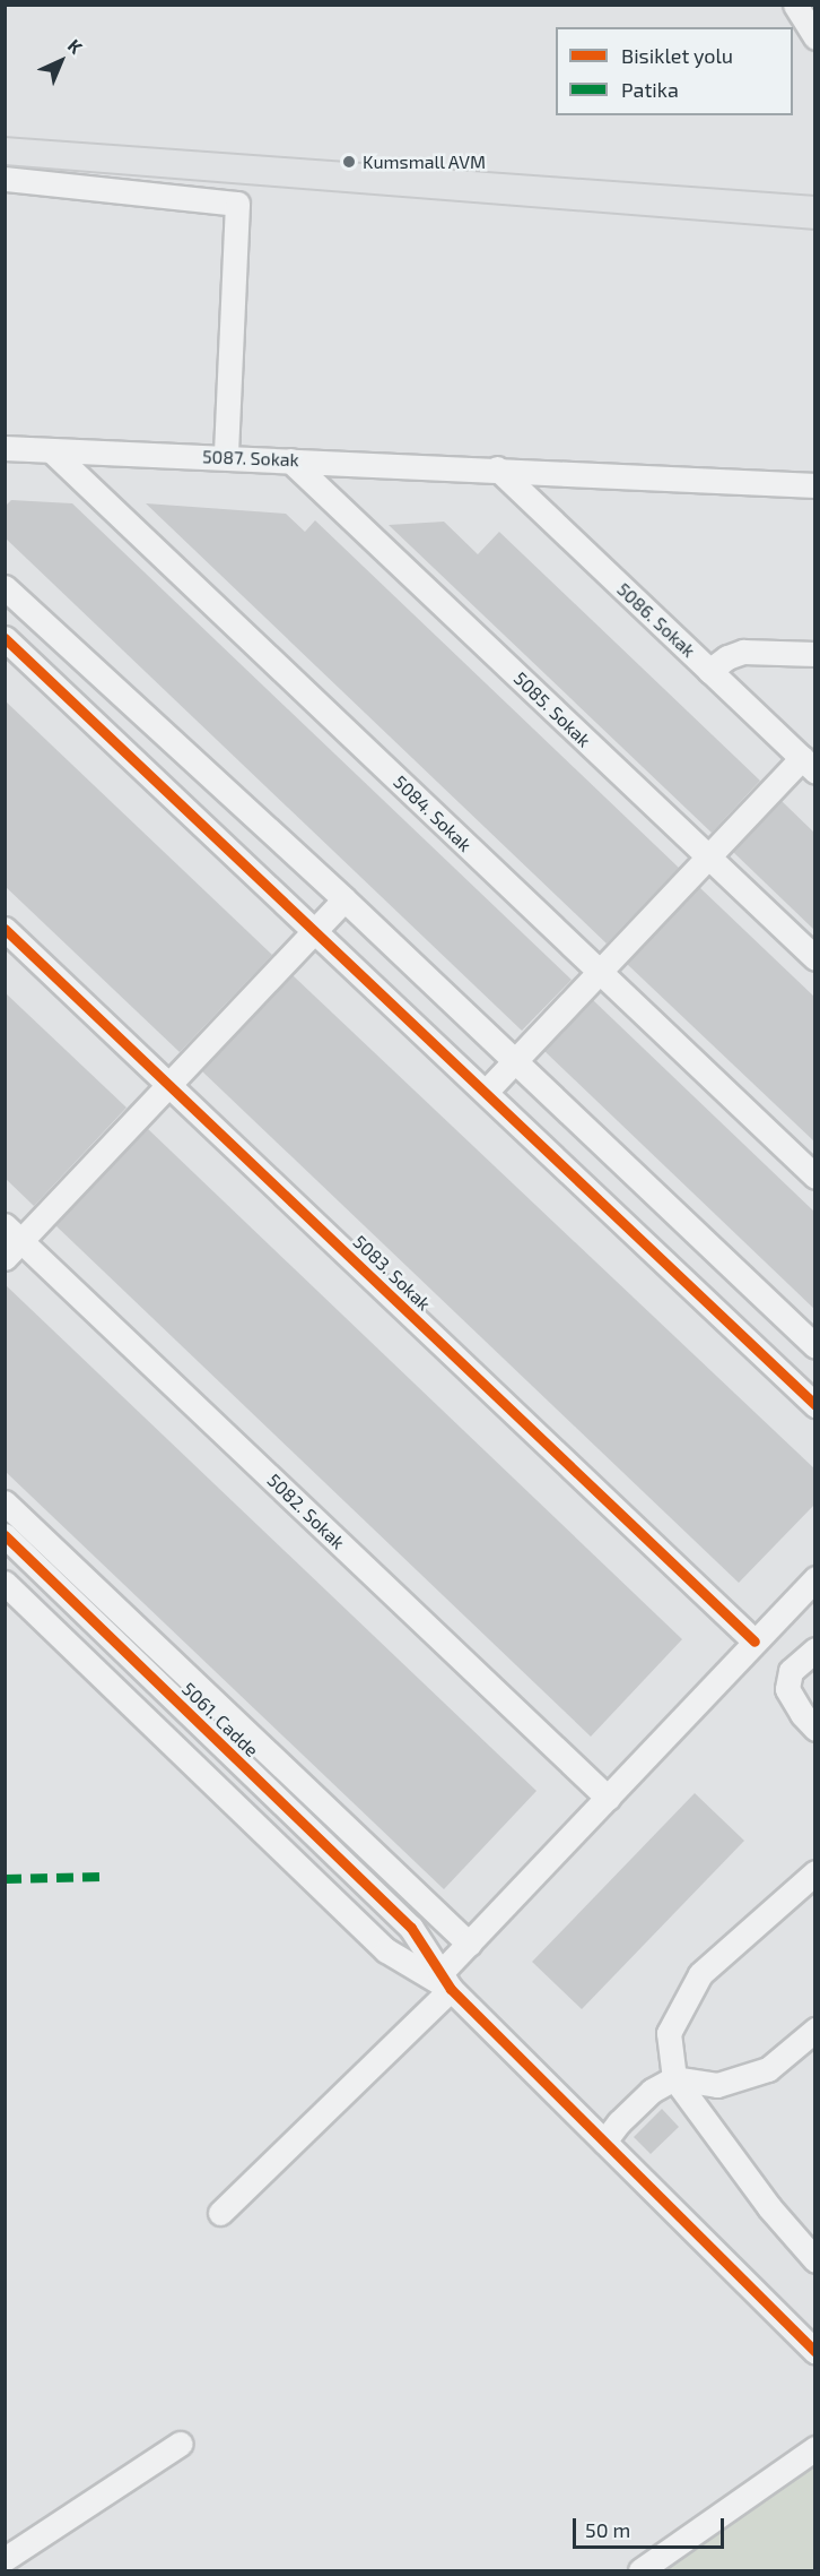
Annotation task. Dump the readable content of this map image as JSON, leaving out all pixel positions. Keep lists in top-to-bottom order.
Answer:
{
  "streets": {
    "street": [
      "5087. Sokak",
      "5086. Sokak",
      "5085. Sokak",
      "5084. Sokak",
      "5083. Sokak",
      "5082. Sokak",
      "5061. Cadde"
    ]
  },
  "crossings": [
    ["5087. Sokak", "5086. Sokak"],
    ["5087. Sokak", "5085. Sokak"],
    ["5087. Sokak", "5084. Sokak"]
  ],
  "places": ["Kumsmall AVM"],
  "legend": ["Bisiklet yolu", "Patika"],
  "scale_bar": "50 m",
  "north": "top right"
}
